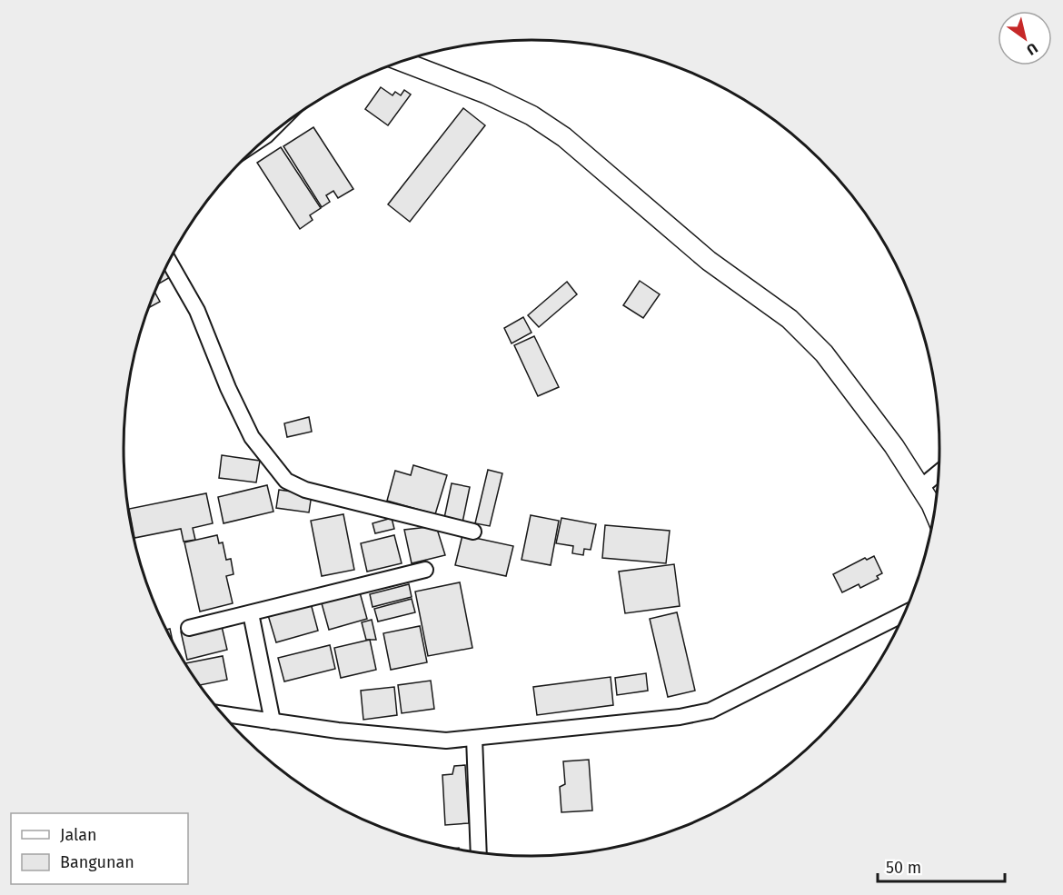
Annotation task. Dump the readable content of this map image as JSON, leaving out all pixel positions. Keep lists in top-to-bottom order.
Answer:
{
  "legend": ["Jalan", "Bangunan"],
  "scale_bar": "50 m",
  "north": "bottom right"
}
